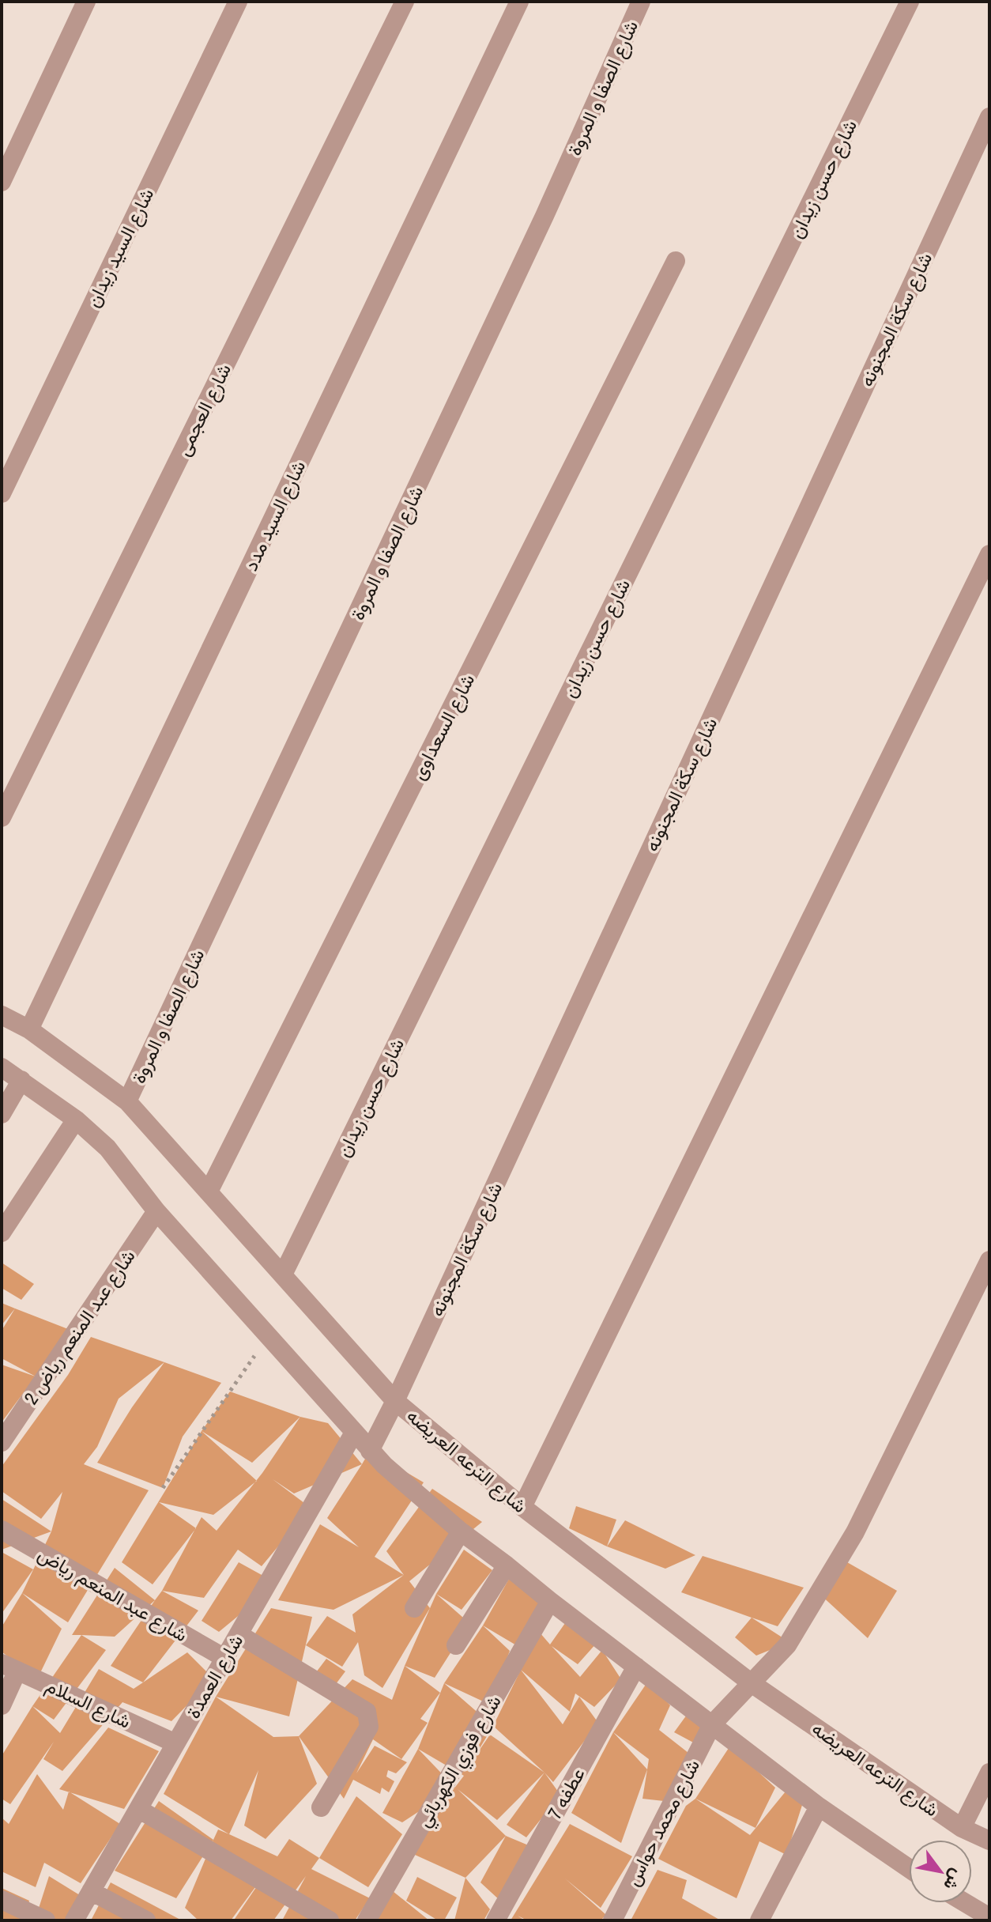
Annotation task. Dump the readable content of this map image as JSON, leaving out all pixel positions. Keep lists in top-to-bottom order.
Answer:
{
  "streets": {
    "street": [
      "شارع الصفا و المروة",
      "شارع حسن زيدان",
      "شارع السيد زيدان",
      "شارع سكة المجنونه",
      "شارع العجمى",
      "شارع السيد مدد",
      "شارع السعداوى",
      "شارع عبد المنعم رياض 2",
      "شارع الترعه العريضه",
      "شارع عبد المنعم رياض",
      "شارع العمدة",
      "شارع السلام",
      "شارع فوزي الكهربائي",
      "عطفه 7",
      "شارع محمد حواس"
    ]
  },
  "crossings": [
    ["شارع الصفا و المروة", "شارع الترعه العريضه"],
    ["شارع حسن زيدان", "شارع الترعه العريضه"],
    ["شارع سكة المجنونه", "شارع الترعه العريضه"],
    ["شارع السيد مدد", "شارع الترعه العريضه"],
    ["شارع السعداوى", "شارع الترعه العريضه"],
    ["شارع الترعه العريضه", "شارع محمد حواس"],
    ["شارع عبد المنعم رياض", "شارع العمدة"],
    ["شارع العمدة", "شارع السلام"]
  ],
  "north": "bottom right"
}
